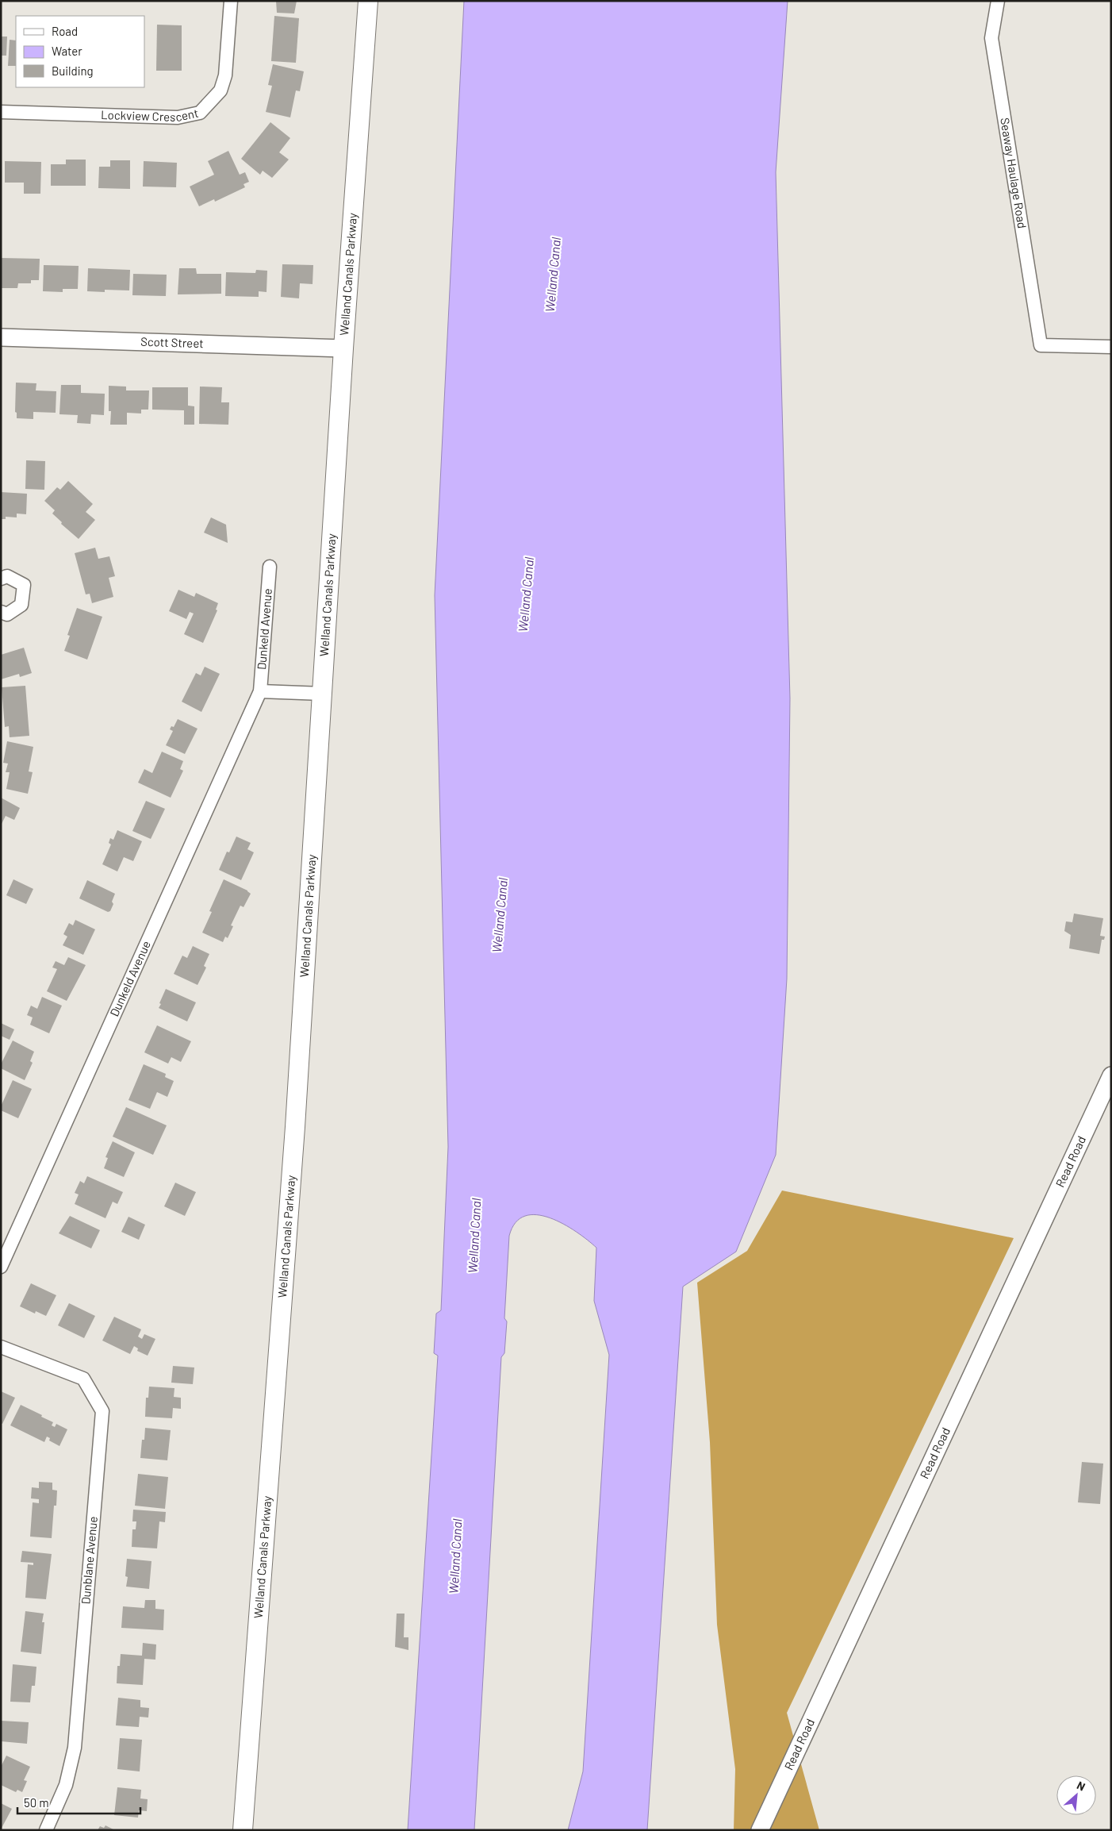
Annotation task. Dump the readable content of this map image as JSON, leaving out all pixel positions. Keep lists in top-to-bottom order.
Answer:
{
  "streets": {
    "main road": ["Welland Canals Parkway"],
    "street": [
      "Lockview Crescent",
      "Seaway Haulage Road",
      "Scott Street",
      "Dunkeld Avenue",
      "Read Road",
      "Dunblane Avenue"
    ]
  },
  "crossings": [
    ["Welland Canals Parkway", "Scott Street"]
  ],
  "water": ["Welland Canal"],
  "legend": ["Road", "Water", "Building"],
  "scale_bar": "50 m",
  "north": "top right"
}
